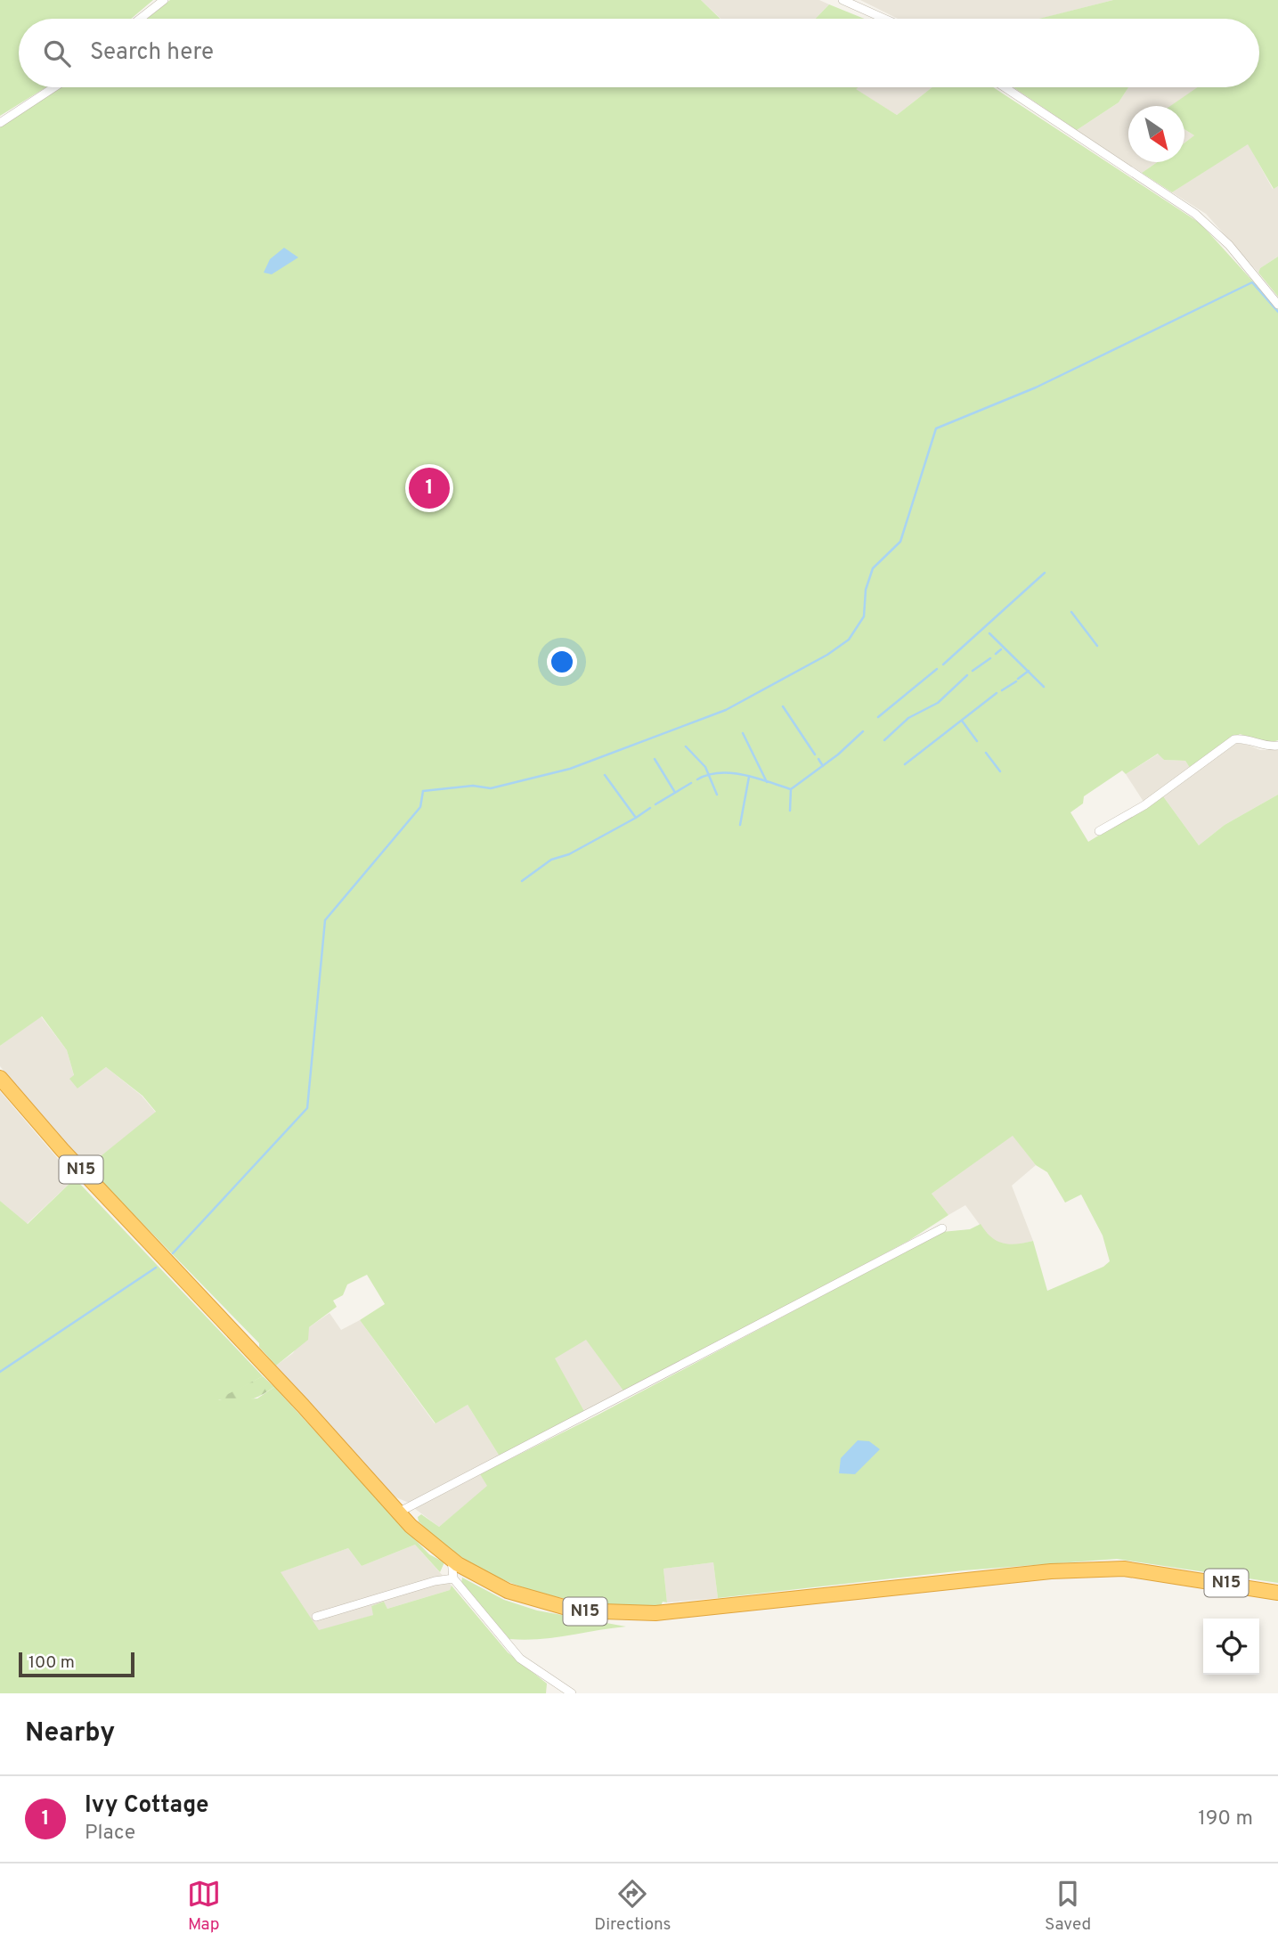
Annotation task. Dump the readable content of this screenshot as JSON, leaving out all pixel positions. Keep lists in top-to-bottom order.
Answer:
{
  "streets": {
    "highway": ["N15"]
  },
  "scale_bar": "100 m",
  "north": "bottom right",
  "page": {
    "search": "Search here",
    "pins": "1",
    "scale": "100 m",
    "heading": "Nearby",
    "list": [
      {
        "mark": "1",
        "name": "Ivy Cottage",
        "note": "Place",
        "value": "190 m"
      }
    ],
    "nav": ["Map", "Directions", "Saved"]
  }
}
